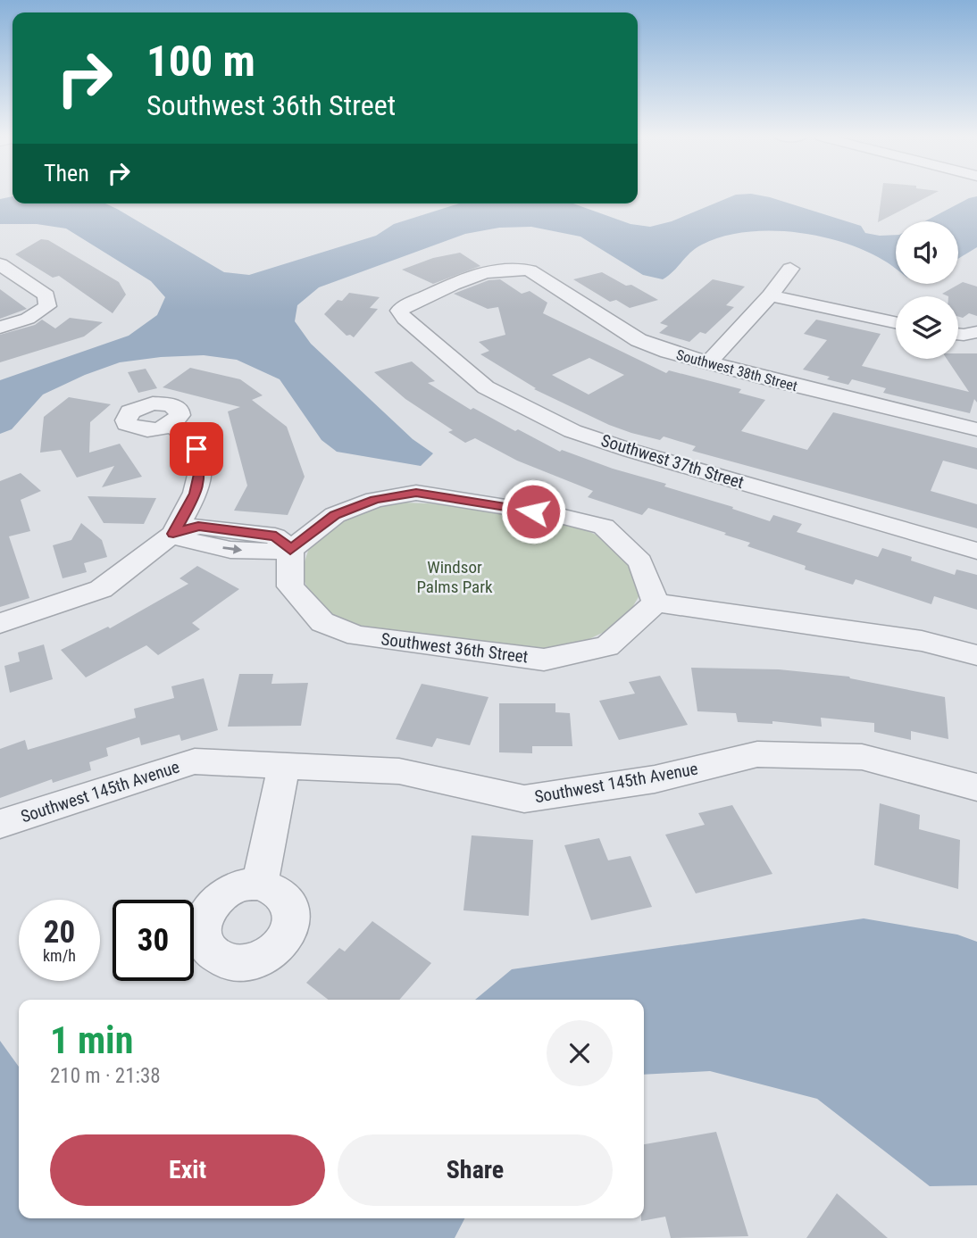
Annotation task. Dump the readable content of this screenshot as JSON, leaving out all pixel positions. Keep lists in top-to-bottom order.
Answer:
{
  "streets": {
    "street": [
      "Southwest 38th Street",
      "Southwest 37th Street",
      "Southwest 36th Street",
      "Southwest 145th Avenue"
    ]
  },
  "crossings": [
    ["Southwest 38th Street", "Southwest 37th Street"]
  ],
  "parks": ["Windsor Palms Park"],
  "page": {
    "turn": ["100 m", "Southwest 36th Street"],
    "then": "Then",
    "speed": "20 km/h",
    "limit": "30",
    "heading": ["1 min", "210 m · 21:38"],
    "buttons": ["Exit", "Share"]
  }
}
